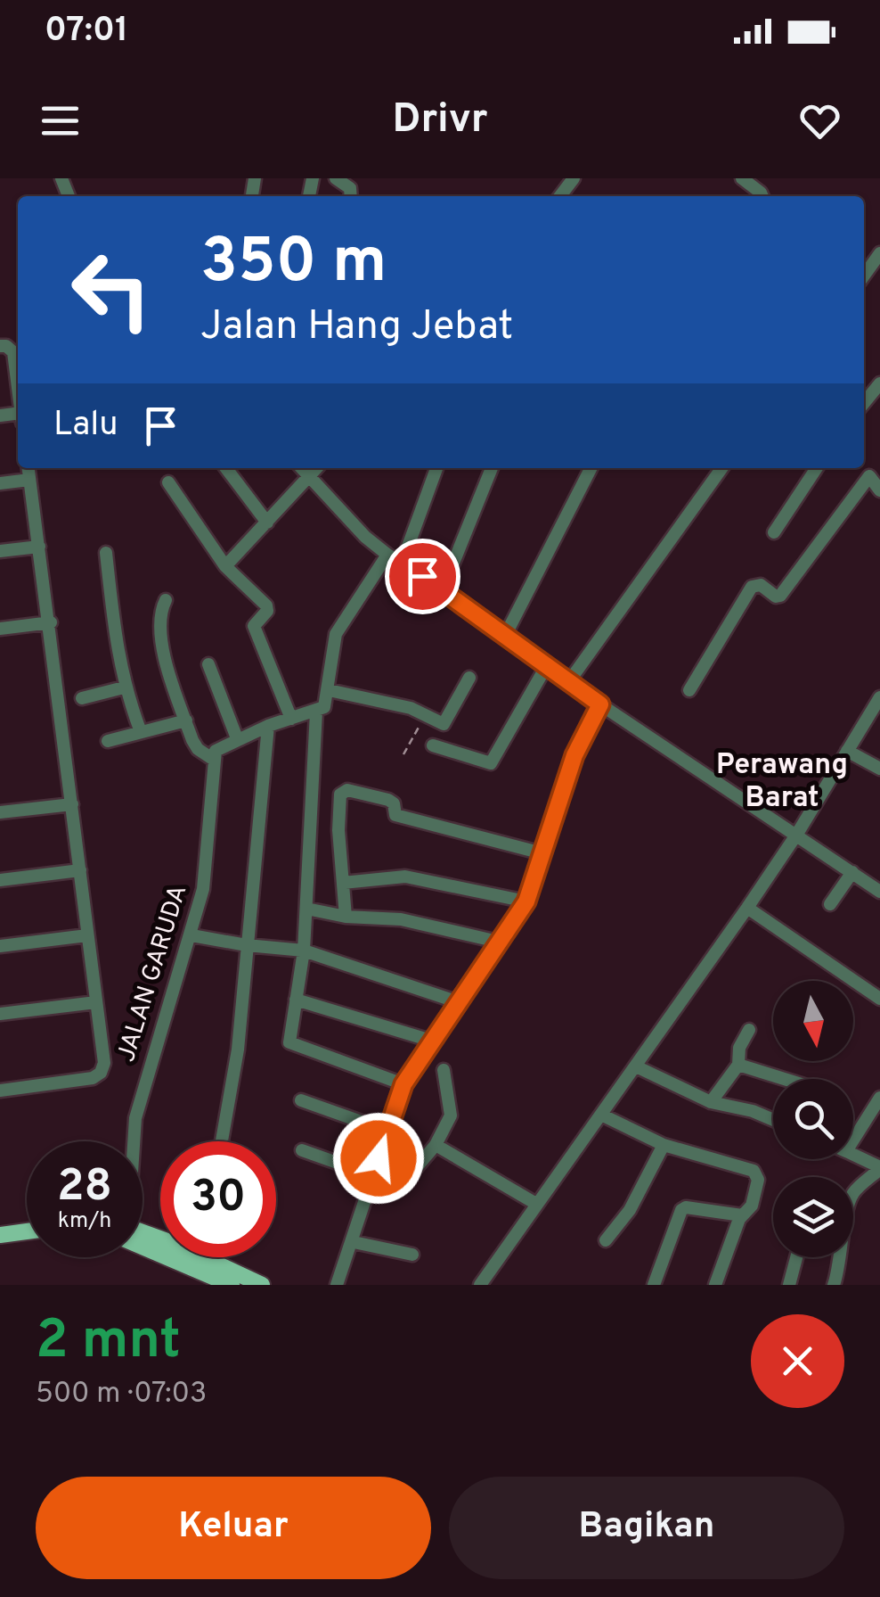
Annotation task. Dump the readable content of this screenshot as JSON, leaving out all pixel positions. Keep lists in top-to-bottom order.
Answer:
{
  "streets": {
    "street": ["JALAN GARUDA"]
  },
  "districts": ["Perawang Barat"],
  "north": "bottom",
  "page": {
    "status": "07:01",
    "header": "Drivr",
    "turn": ["350 m", "Jalan Hang Jebat"],
    "then": "Lalu",
    "speed": "28 km/h",
    "limit": "30",
    "heading": ["2 mnt", "500 m · 07:03"],
    "buttons": ["Keluar", "Bagikan"]
  }
}
